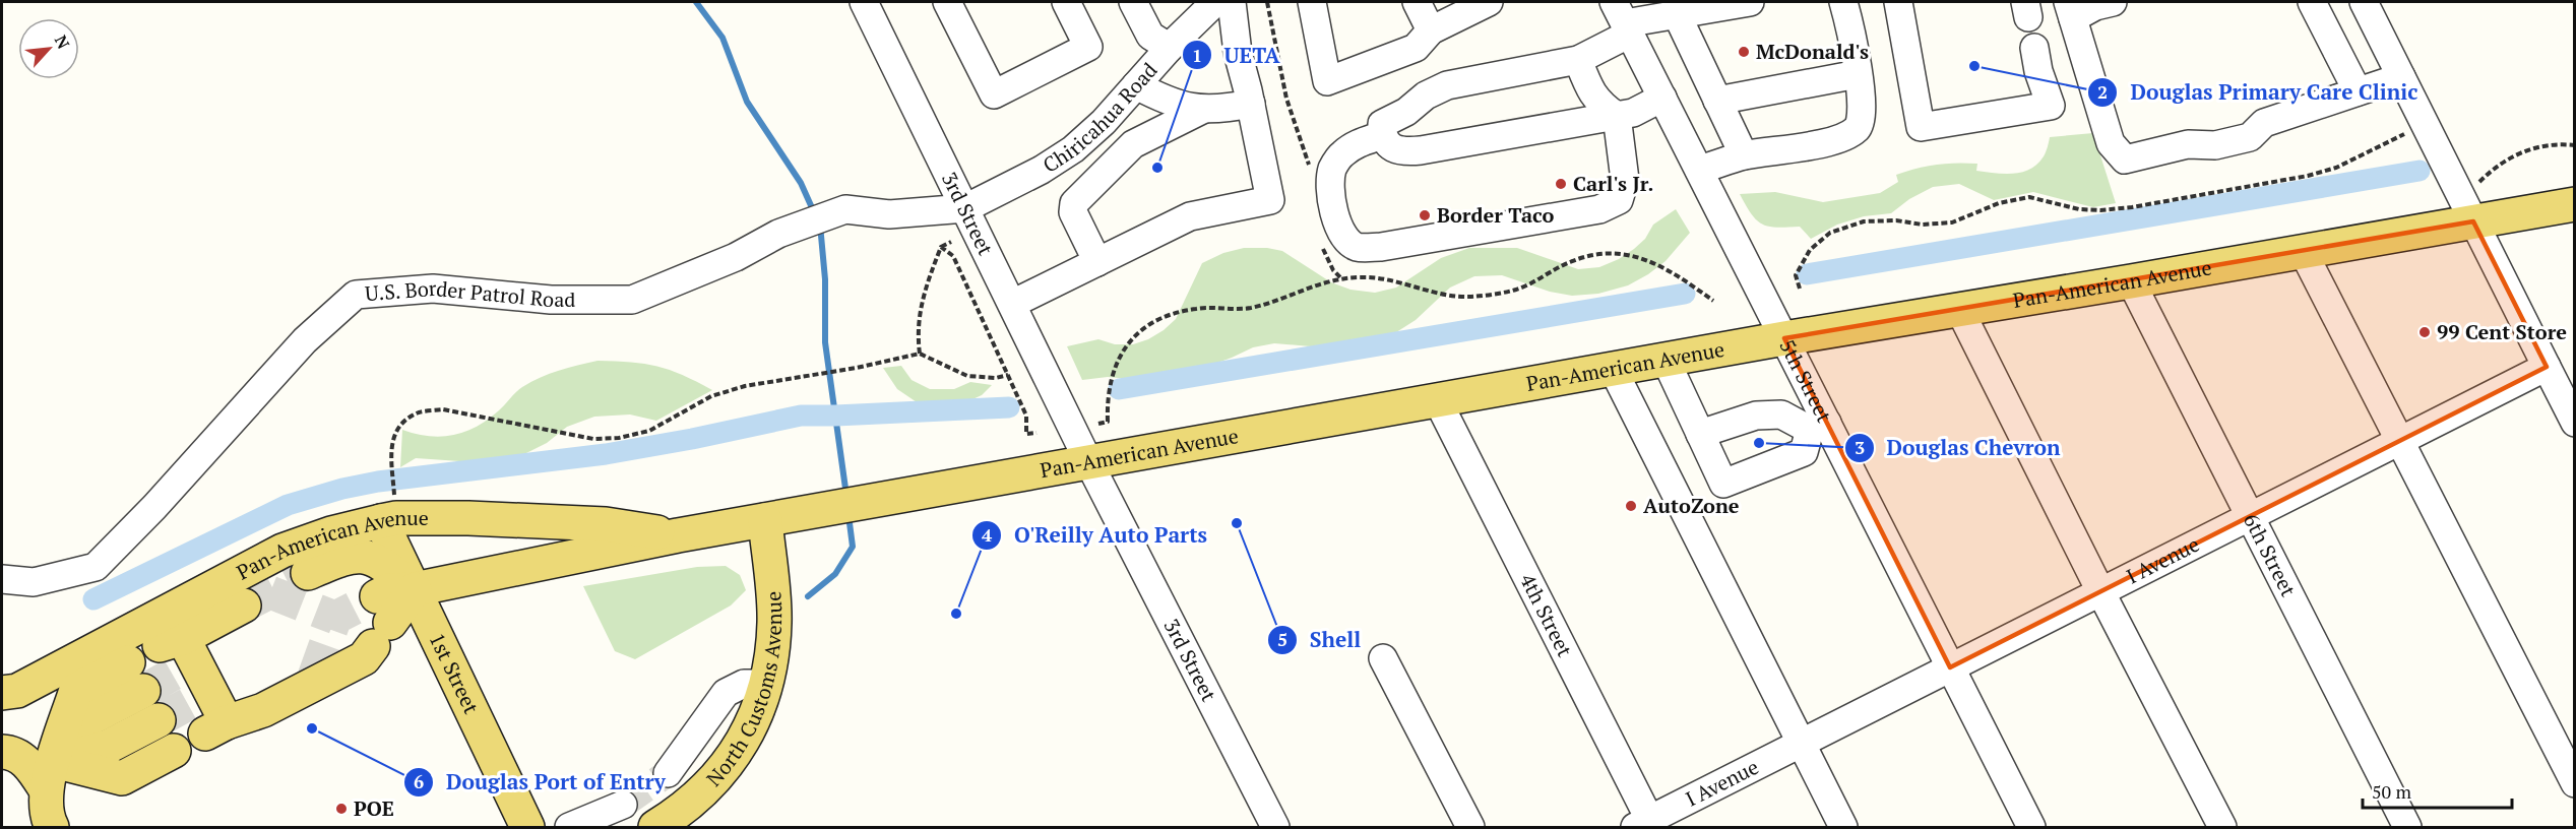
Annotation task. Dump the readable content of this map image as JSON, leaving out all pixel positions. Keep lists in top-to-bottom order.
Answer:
{
  "streets": {
    "main road": ["Pan-American Avenue", "1st Street", "North Customs Avenue"],
    "street": [
      "Chiricahua Road",
      "3rd Street",
      "U.S. Border Patrol Road",
      "5th Street",
      "6th Street",
      "I Avenue",
      "4th Street"
    ]
  },
  "crossings": [
    ["Chiricahua Road", "3rd Street"],
    ["Chiricahua Road", "U.S. Border Patrol Road"],
    ["3rd Street", "Pan-American Avenue"],
    ["3rd Street", "U.S. Border Patrol Road"],
    ["Pan-American Avenue", "5th Street"],
    ["Pan-American Avenue", "6th Street"],
    ["Pan-American Avenue", "4th Street"],
    ["Pan-American Avenue", "1st Street"],
    ["Pan-American Avenue", "North Customs Avenue"],
    ["5th Street", "I Avenue"],
    ["6th Street", "I Avenue"],
    ["I Avenue", "4th Street"]
  ],
  "places": [
    "McDonald's",
    "Douglas Primary Care Clinic",
    "UETA",
    "Carl's Jr.",
    "Border Taco",
    "99 Cent Store",
    "Douglas Chevron",
    "AutoZone",
    "Shell",
    "O'Reilly Auto Parts",
    "Douglas Port of Entry",
    "POE"
  ],
  "scale_bar": "50 m",
  "north": "top right"
}
